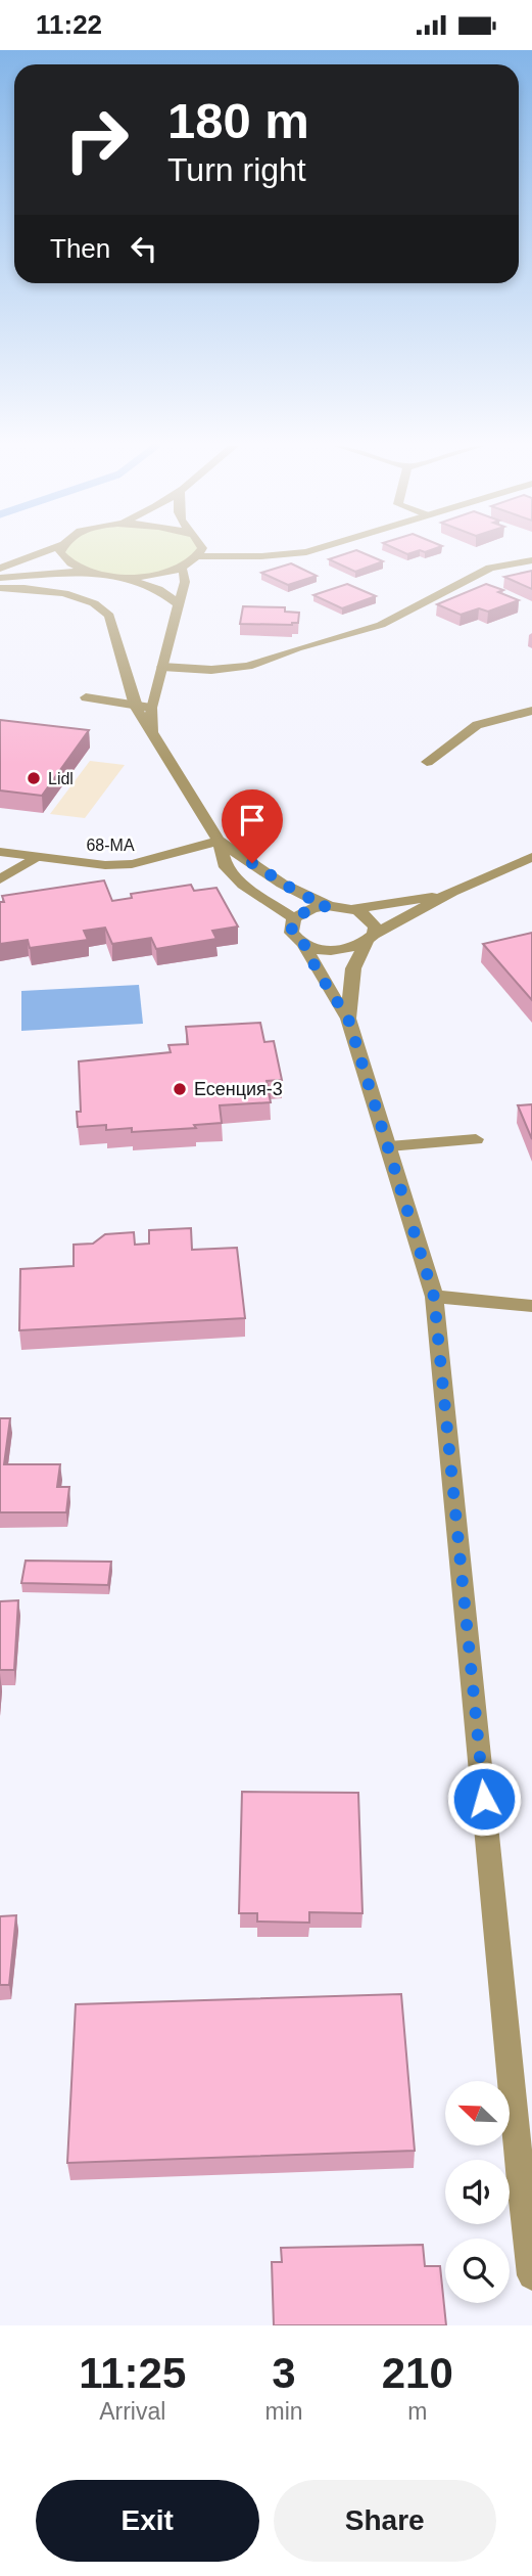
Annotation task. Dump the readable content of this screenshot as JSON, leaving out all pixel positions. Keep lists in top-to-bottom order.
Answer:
{
  "streets": {
    "street": ["68-МА"]
  },
  "places": ["Lidl", "Есенция-3"],
  "north": "top left",
  "page": {
    "status": "11:22",
    "turn": ["180 m", "Turn right"],
    "then": "Then",
    "eta": [
      "11:25",
      "Arrival",
      "3",
      "min",
      "210",
      "m"
    ],
    "buttons": ["Exit", "Share"]
  }
}
